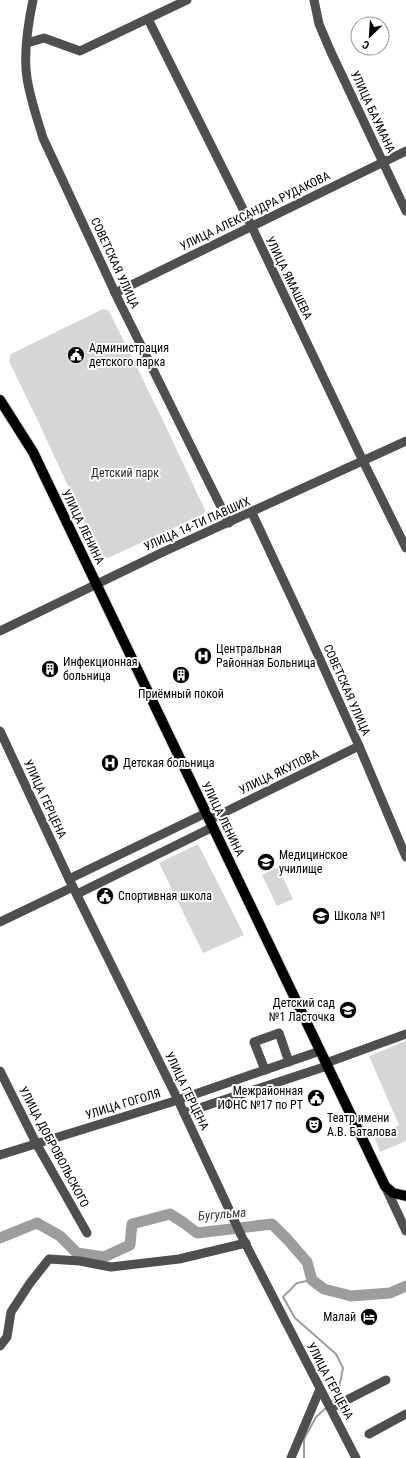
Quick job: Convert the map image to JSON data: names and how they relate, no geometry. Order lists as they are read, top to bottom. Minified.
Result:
{"streets":{"main road":["УЛИЦА ЛЕНИНА"],"street":["УЛИЦА БАУМАНА","УЛИЦА АЛЕКСАНДРА РУДАКОВА","СОВЕТСКАЯ УЛИЦА","УЛИЦА ЯМАШЕВА","УЛИЦА 14-ТИ ПАВШИХ","УЛИЦА ЯКУПОВА","УЛИЦА ГЕРЦЕНА","УЛИЦА ГОГОЛЯ","УЛИЦА ДОБРОВОЛЬСКОГО"]},"crossings":[["УЛИЦА БАУМАНА","УЛИЦА АЛЕКСАНДРА РУДАКОВА"],["УЛИЦА АЛЕКСАНДРА РУДАКОВА","СОВЕТСКАЯ УЛИЦА"],["УЛИЦА АЛЕКСАНДРА РУДАКОВА","УЛИЦА ЯМАШЕВА"],["СОВЕТСКАЯ УЛИЦА","УЛИЦА 14-ТИ ПАВШИХ"],["СОВЕТСКАЯ УЛИЦА","УЛИЦА ЯКУПОВА"],["УЛИЦА ЯМАШЕВА","УЛИЦА 14-ТИ ПАВШИХ"],["УЛИЦА 14-ТИ ПАВШИХ","УЛИЦА ЛЕНИНА"],["УЛИЦА ЛЕНИНА","УЛИЦА ЯКУПОВА"],["УЛИЦА ЛЕНИНА","УЛИЦА ГОГОЛЯ"],["УЛИЦА ГЕРЦЕНА","УЛИЦА ГОГОЛЯ"],["УЛИЦА ГОГОЛЯ","УЛИЦА ДОБРОВОЛЬСКОГО"]],"water":["Бугульма"],"parks":["Детский парк"],"places":{"public building":["Администрация детского парка","Спортивная школа","Межрайонная ИФНС №17 по РТ"],"hospital":["Центральная Районная Больница","Детская больница"],"building":["Инфекционная больница","Приёмный покой"],"school or university":["Медицинское училище","Школа №1","Детский сад №1 Ласточка"],"theatre":["Театр имени А.В. Баталова"],"hotel":["Малай"]},"north":"bottom left"}
